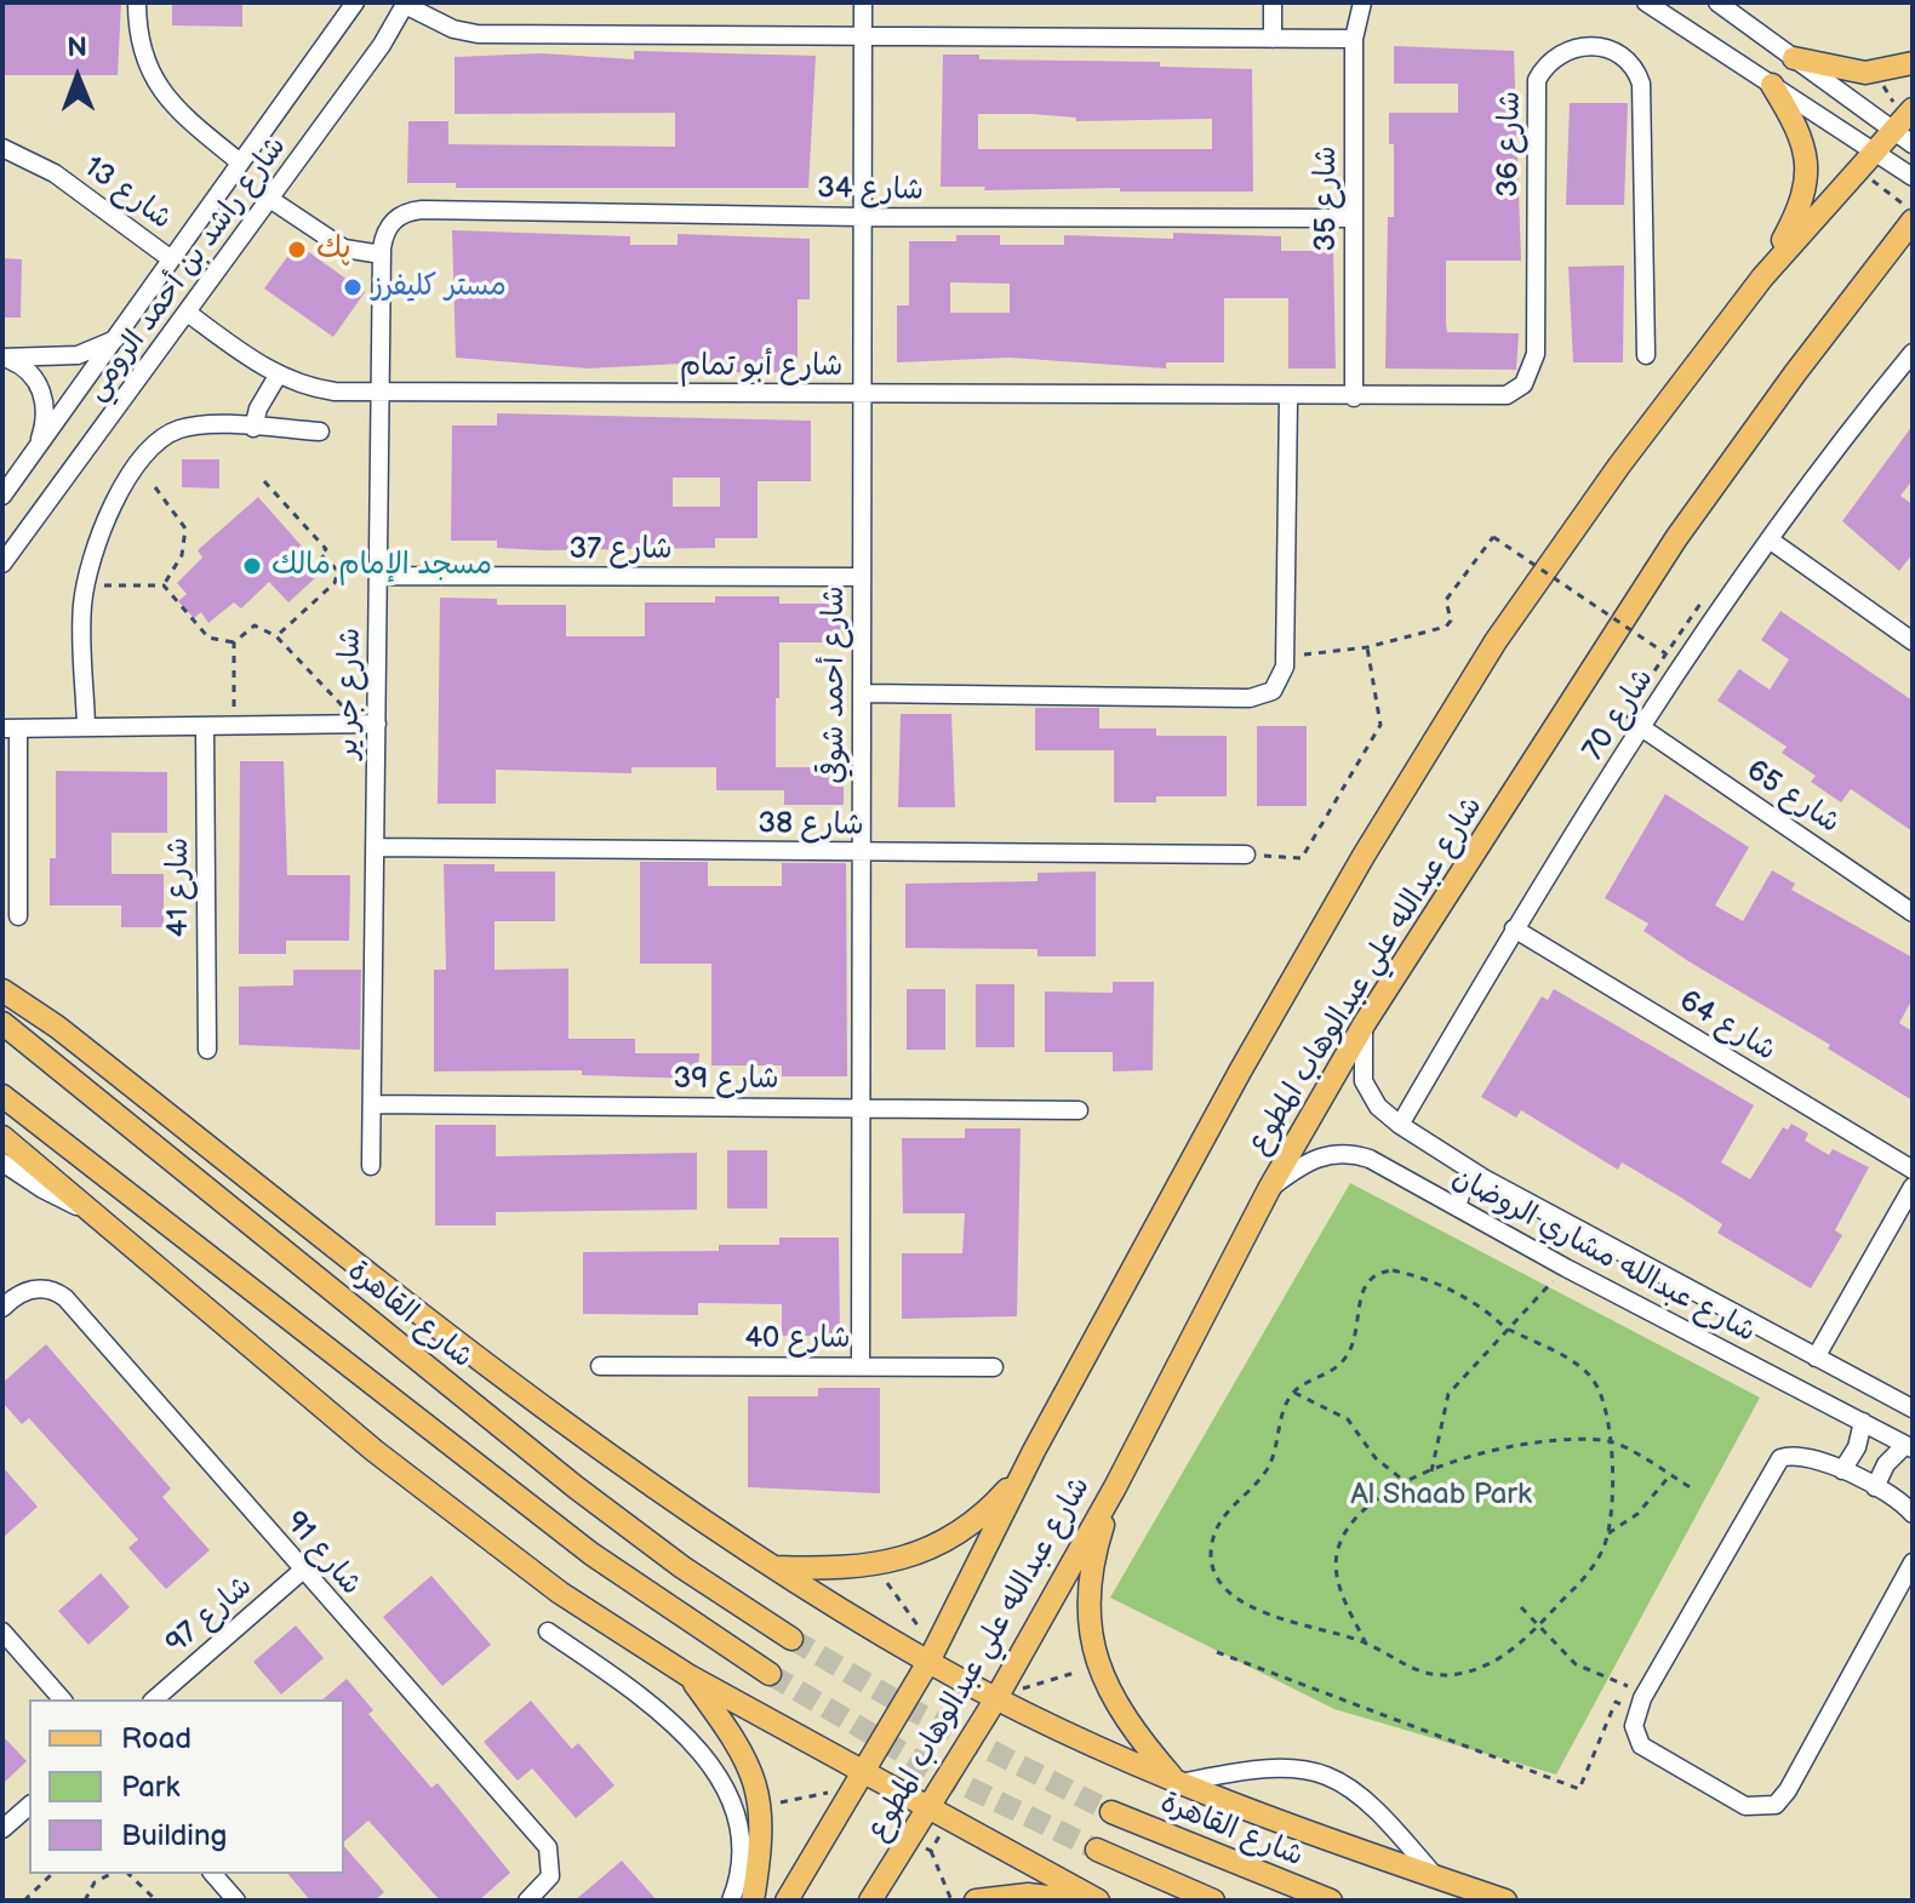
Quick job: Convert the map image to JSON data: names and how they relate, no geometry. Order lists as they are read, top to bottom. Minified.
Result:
{"streets":{"main road":["شارع عبدالله علي عبدالوهاب المطوع","شارع القاهرة"],"street":["شارع 36","شارع 34","شارع 13","شارع 35","شارع راشد بن أحمد الرومي","شارع أبو تمام","شارع 37","شارع أحمد شوقي","شارع جر ير","شارع 70","شارع 65","شارع 38","شارع 41","شارع 64","شارع 39","شارع عبدالله مشاري الروضان","شارع 40","شارع 91","شارع 97"]},"crossings":[["شارع 36","شارع 35"],["شارع 36","شارع أبو تمام"],["شارع 34","شارع 35"],["شارع 34","شارع أحمد شوقي"],["شارع 34","شارع جر ير"],["شارع 13","شارع راشد بن أحمد الرومي"],["شارع 35","شارع أبو تمام"],["شارع راشد بن أحمد الرومي","شارع أبو تمام"],["شارع أبو تمام","شارع أحمد شوقي"],["شارع أبو تمام","شارع جر ير"],["شارع 37","شارع أحمد شوقي"],["شارع 37","شارع جر ير"],["شارع أحمد شوقي","شارع 38"],["شارع أحمد شوقي","شارع 39"],["شارع أحمد شوقي","شارع 40"],["شارع جر ير","شارع 38"],["شارع جر ير","شارع 39"],["شارع 70","شارع 65"],["شارع 70","شارع 64"],["شارع 70","شارع عبدالله مشاري الروضان"],["شارع عبدالله علي عبدالوهاب المطوع","شارع عبدالله مشاري الروضان"],["شارع 91","شارع 97"]],"parks":["Al Shaab Park"],"places":["پك","مستر كليفرز","مسجد الإمام مالك"],"legend":["Road","Park","Building"],"north":"top"}
